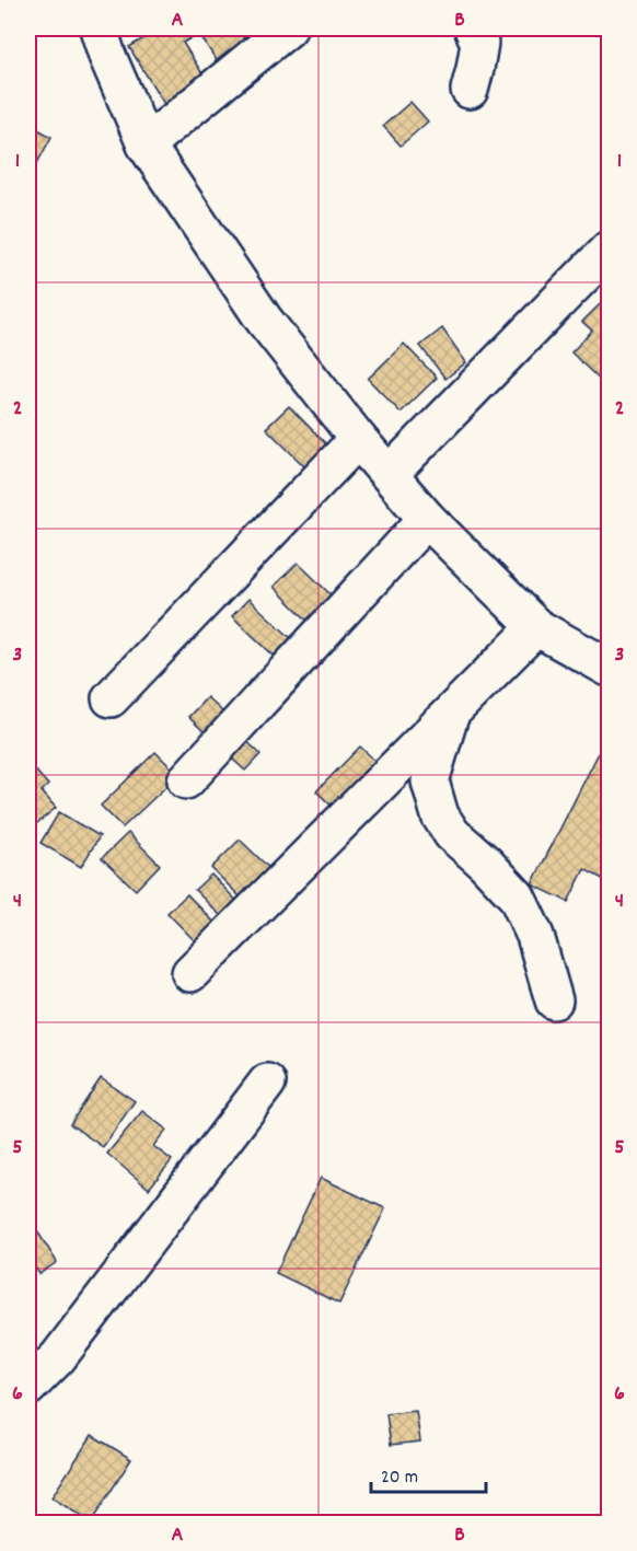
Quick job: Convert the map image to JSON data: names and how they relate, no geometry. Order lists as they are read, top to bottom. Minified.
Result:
{"scale_bar":"20 m","grid":{"columns":["A","B"],"rows":["1","2","3","4","5","6"]}}
